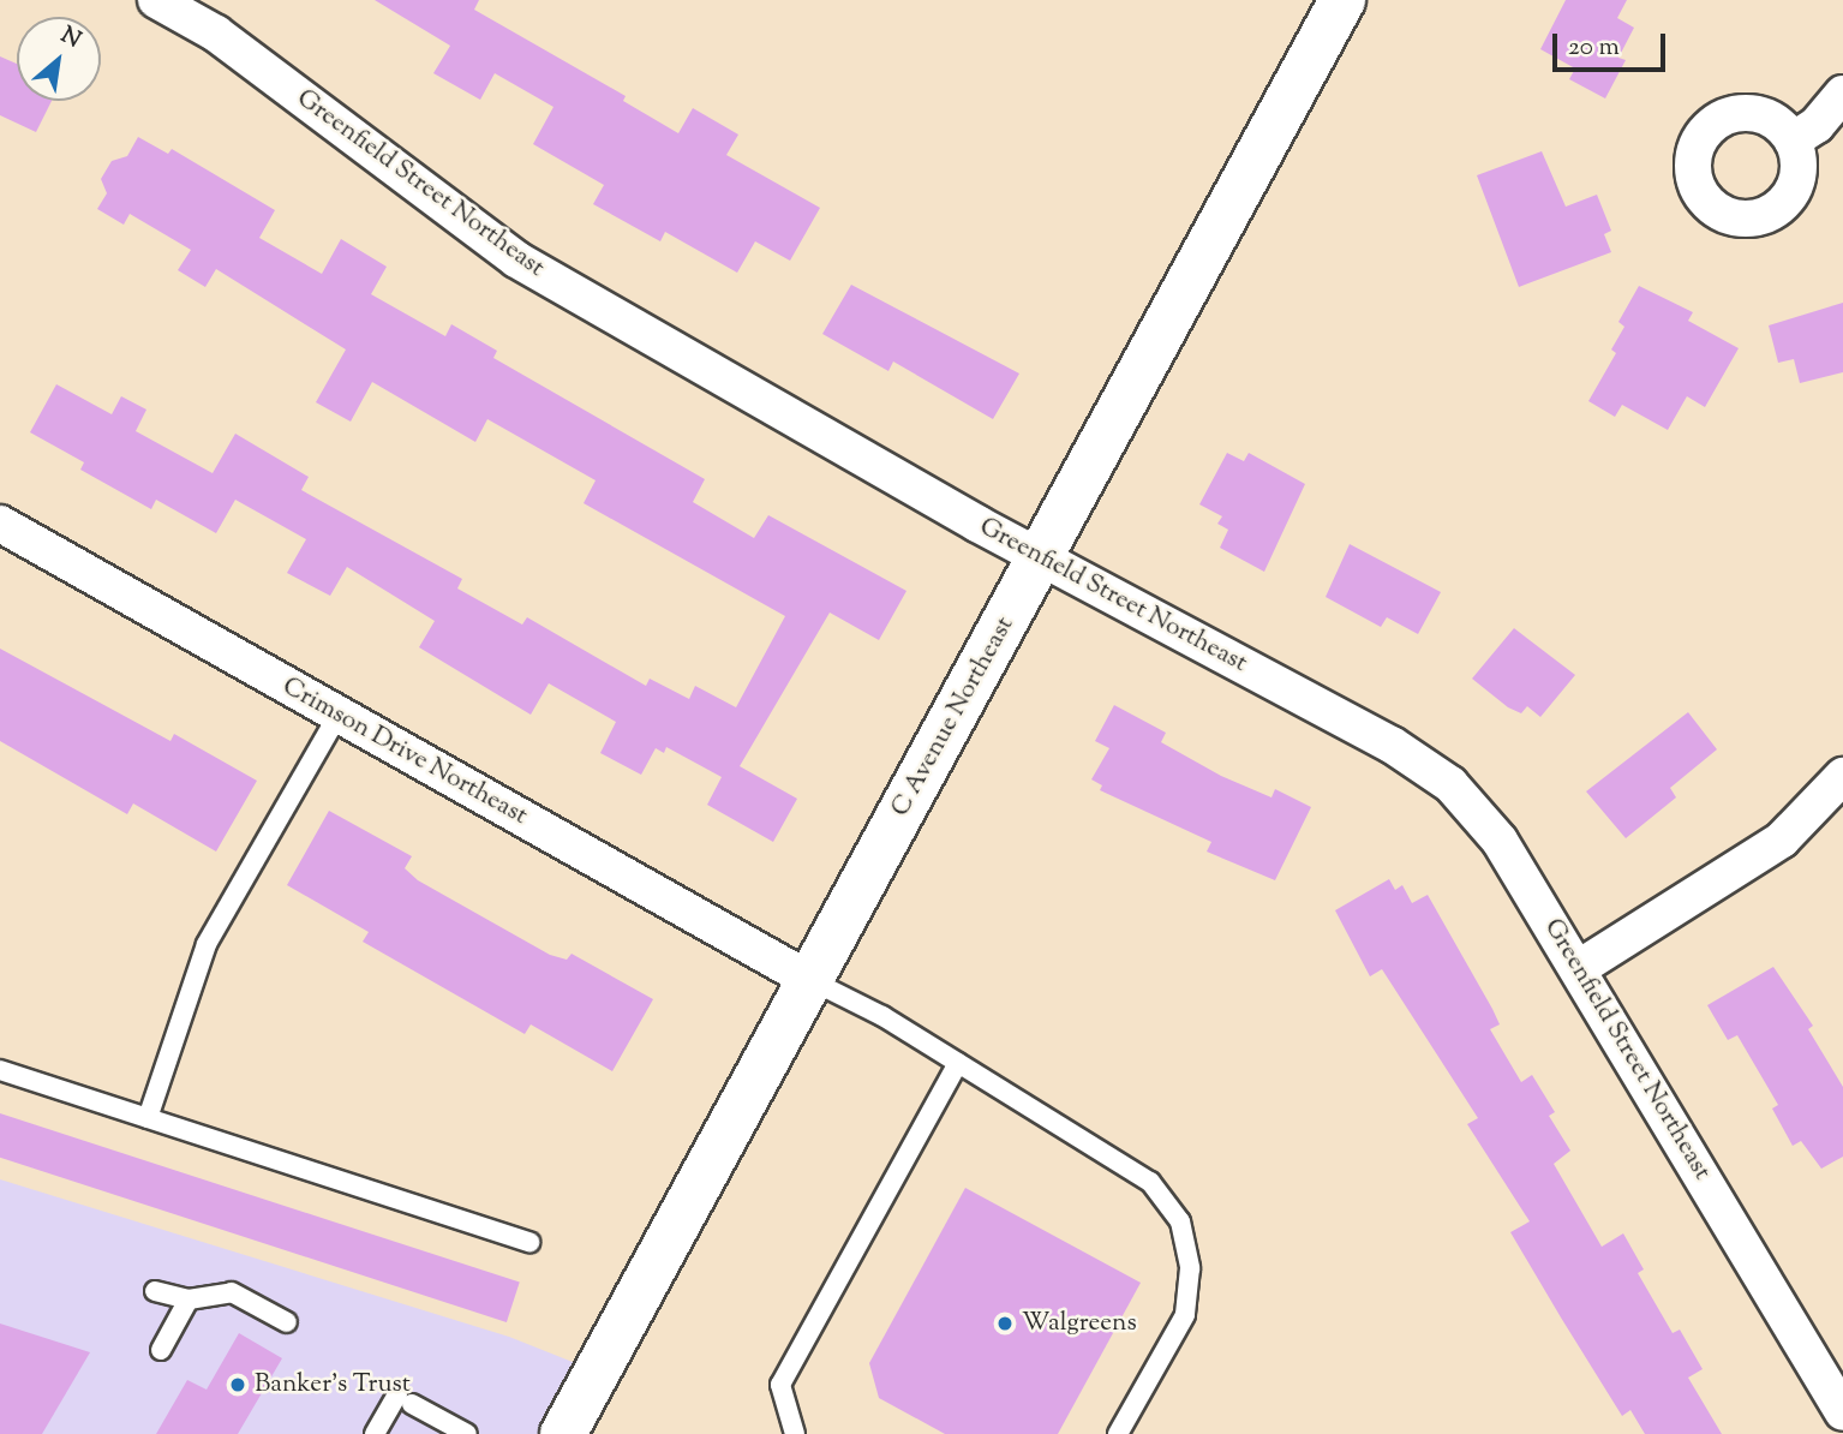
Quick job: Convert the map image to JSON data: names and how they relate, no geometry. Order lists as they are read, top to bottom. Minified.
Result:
{"streets":{"main road":["C Avenue Northeast"],"street":["Greenfield Street Northeast","Crimson Drive Northeast"]},"crossings":[["Greenfield Street Northeast","C Avenue Northeast"],["C Avenue Northeast","Crimson Drive Northeast"]],"places":["Walgreens","Banker's Trust"],"scale_bar":"20 m","north":"top right"}
